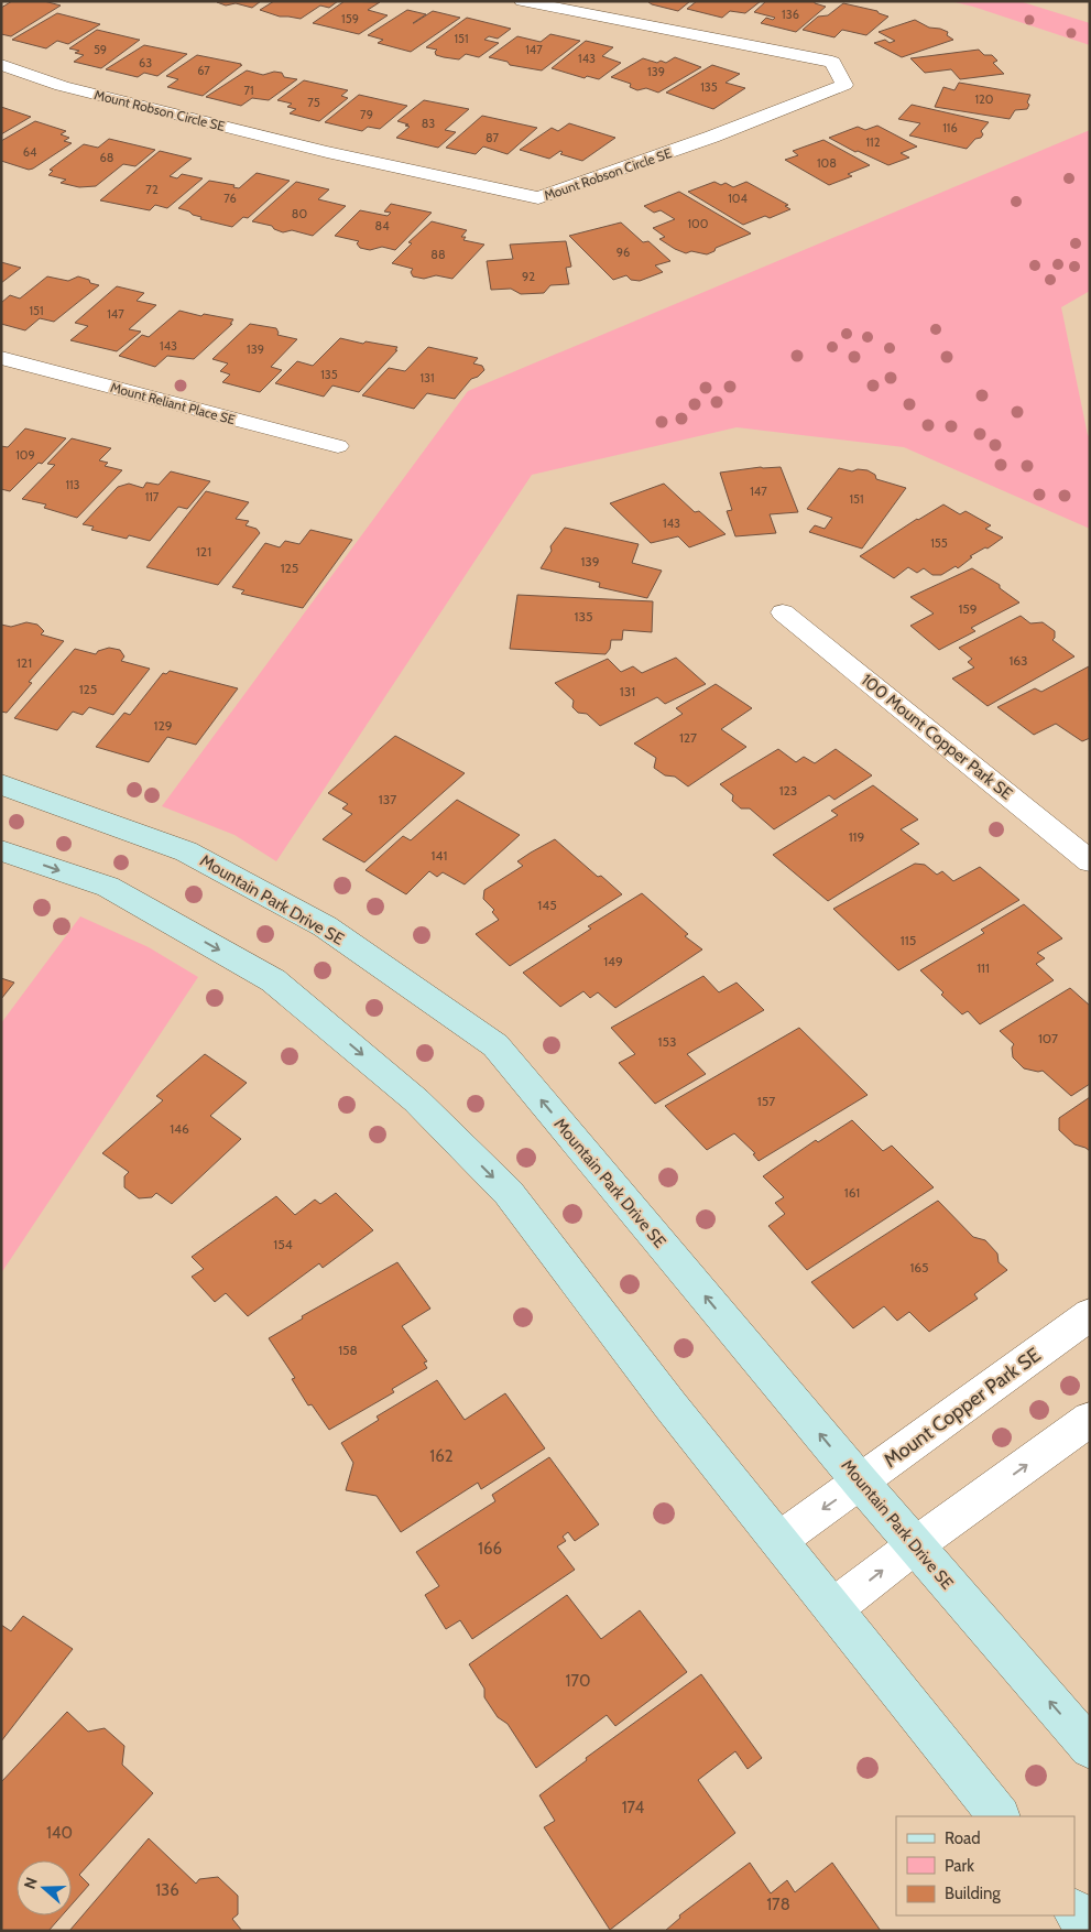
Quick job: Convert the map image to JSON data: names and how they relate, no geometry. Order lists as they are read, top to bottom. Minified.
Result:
{"streets":{"street":["Mount Robson Circle SE","Mount Reliant Place SE","100 Mount Copper Park SE","Mountain Park Drive SE","Mount Copper Park SE"]},"crossings":[["Mountain Park Drive SE","Mount Copper Park SE"]],"house_numbers":["136","159","151","59","147","143","63","67","139","135","71","120","75","79","83","116","87","112","64","68","108","72","76","104","80","100","84","96","88","92","151","147","143","139","135","131","109","113","147","117","151","143","155","121","139","125","159","135","163","121","125","131","129","127","123","137","119","141","145","115","149","111","107","153","157","146","161","154","165","158","162","166","170","174","140","136","178"],"legend":["Road","Park","Building"],"north":"left"}
